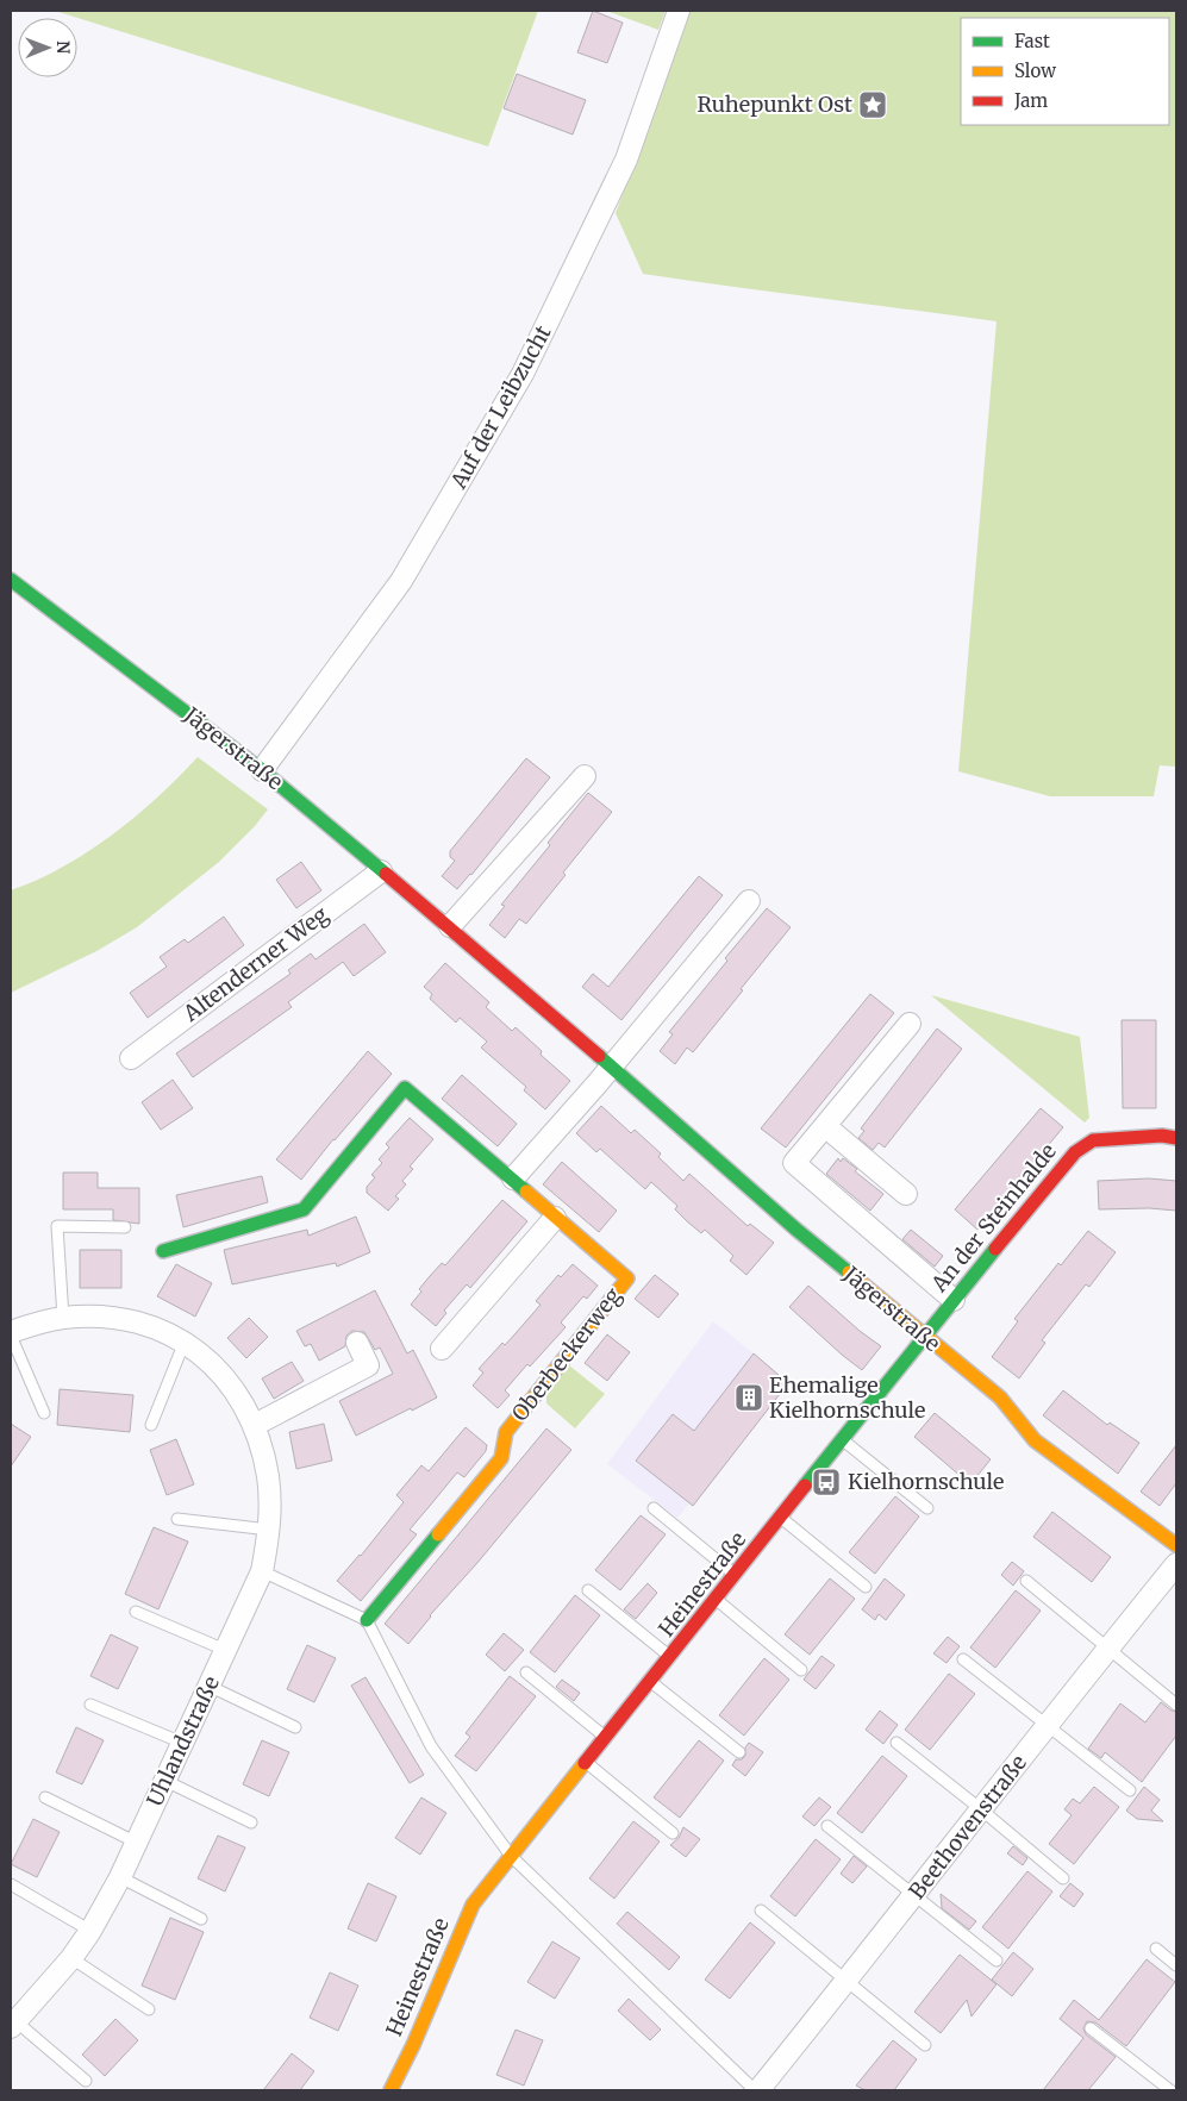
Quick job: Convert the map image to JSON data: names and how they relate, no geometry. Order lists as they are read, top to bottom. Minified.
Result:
{"streets":{"street":["Auf der Leibzucht","Jägerstraße","Altenderner Weg","An der Steinhalde","Oberbeckerweg","Heinestraße","Uhlandstraße","Beethovenstraße"]},"crossings":[["Auf der Leibzucht","Jägerstraße"],["Jägerstraße","Altenderner Weg"],["Jägerstraße","An der Steinhalde"],["Jägerstraße","Heinestraße"],["An der Steinhalde","Heinestraße"]],"places":{"place":["Ruhepunkt Ost"],"building":["Ehemalige Kielhornschule"],"bus stop":["Kielhornschule"]},"legend":["Fast","Slow","Jam"],"north":"right"}
